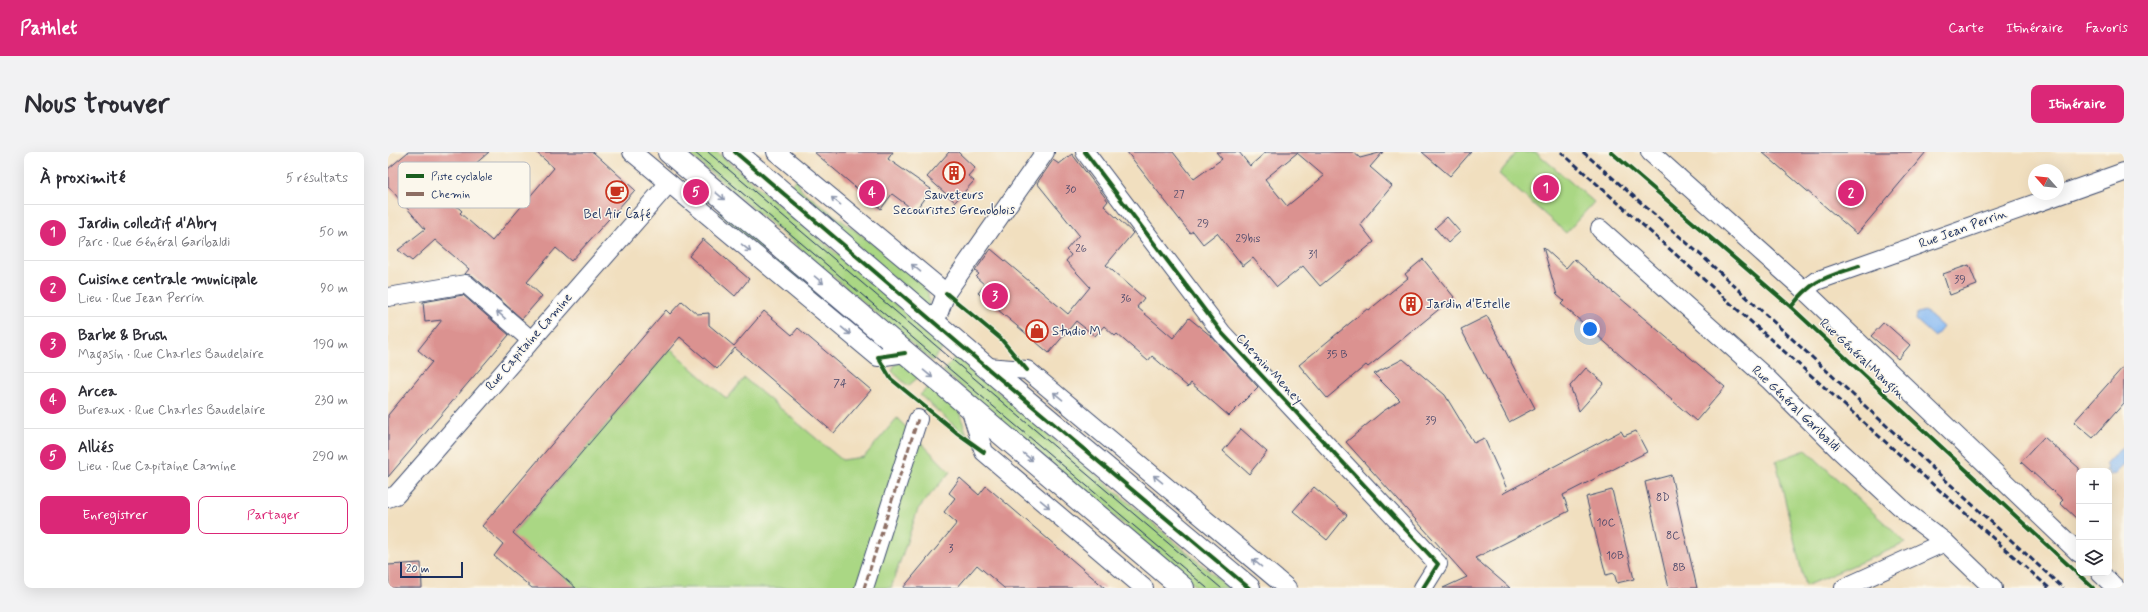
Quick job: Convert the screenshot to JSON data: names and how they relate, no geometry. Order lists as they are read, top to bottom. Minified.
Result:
{"streets":{"street":["Rue Jean Perrin","Rue Capitaine Camine","Rue Général Mangin","Chemin Meney","Rue Général Garibaldi"]},"crossings":[["Rue Jean Perrin","Rue Général Mangin"]],"places":{"building":["Sauveteurs Secouristes Grenoblois","Jardin d'Estelle"],"cafe":["Bel Air Café"],"shop":["Studio M"]},"house_numbers":["30","27","29","29bis","26","31","39","36","35 B","74","39","8D","10C","8C","3","10B","8B"],"legend":["Piste cyclable","Chemin"],"scale_bar":"20 m","north":"top left","page":{"header":"Pathlet","nav":["Carte","Itinéraire","Favoris"],"buttons":["Itinéraire",["Enregistrer","Partager"]],"title":"Nous trouver","heading":["À proximité","5 résultats"],"pins":["1","5","2","4","3"],"list":[{"mark":"1","name":"Jardin collectif d'Abry","note":"Parc · Rue Général Garibaldi","value":"50 m"},{"mark":"2","name":"Cuisine centrale municipale","note":"Lieu · Rue Jean Perrin","value":"90 m"},{"mark":"3","name":"Barbe & Brush","note":"Magasin · Rue Charles Baudelaire","value":"190 m"},{"mark":"4","name":"Arcea","note":"Bureaux · Rue Charles Baudelaire","value":"230 m"},{"mark":"5","name":"Alliés","note":"Lieu · Rue Capitaine Camine","value":"290 m"}],"map_buttons":["+","−"],"scale":"20 m"}}
